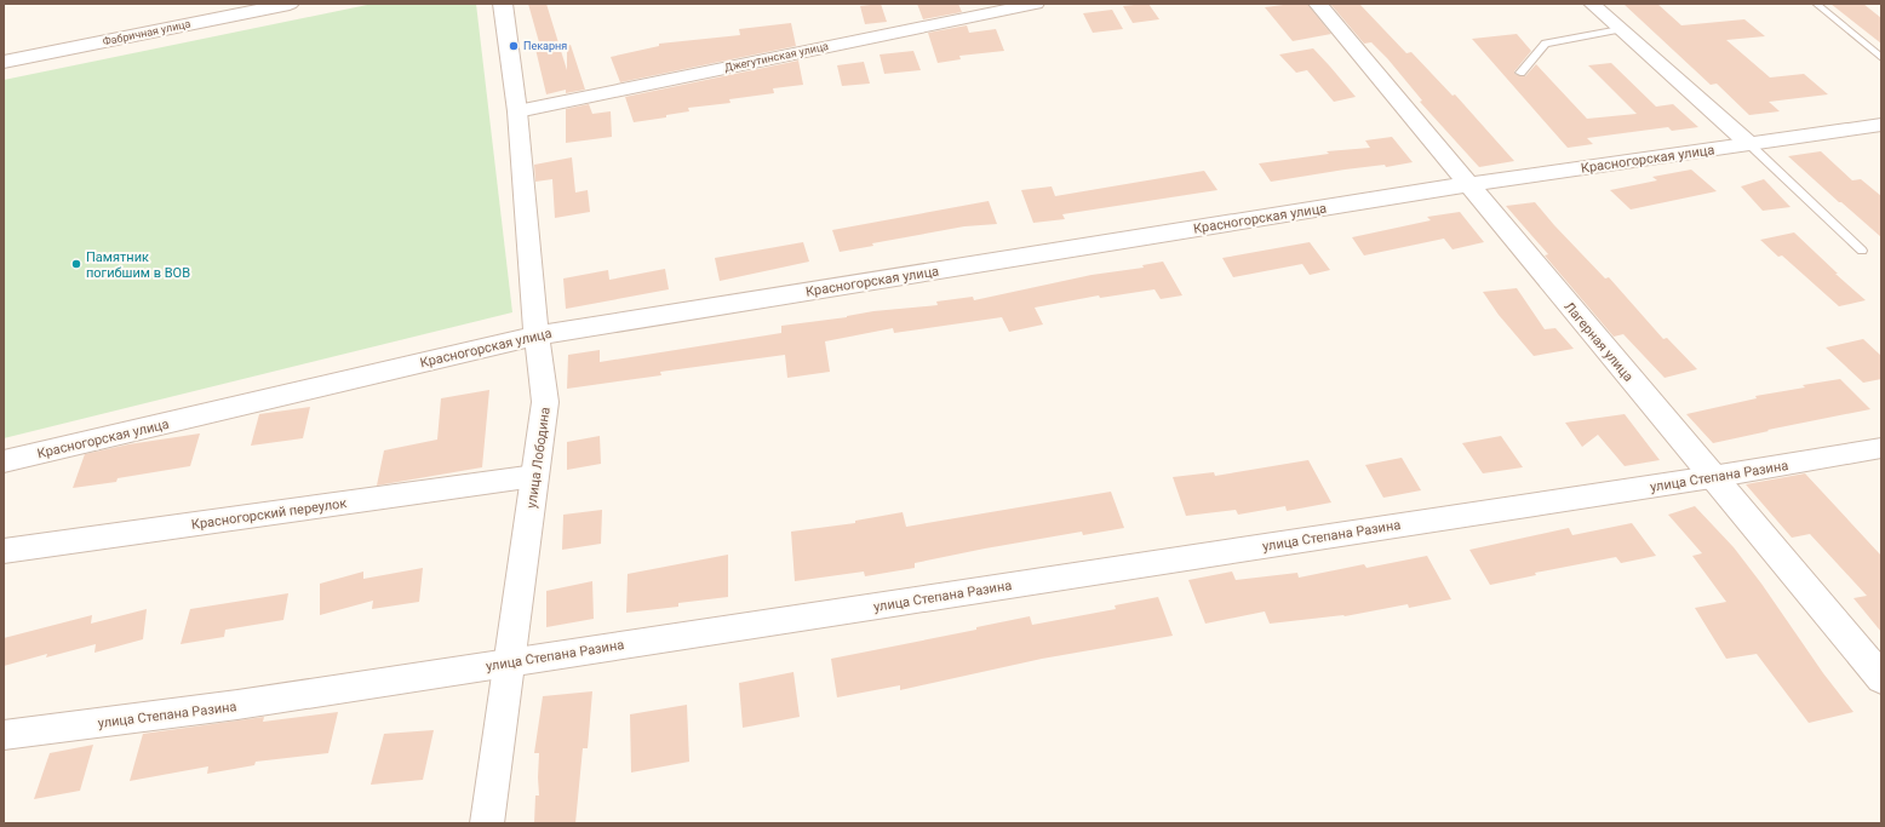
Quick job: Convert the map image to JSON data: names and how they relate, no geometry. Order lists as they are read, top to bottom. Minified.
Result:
{"streets":{"street":["Фабричная улица","Джегутинская улица","Красногорская улица","Лагерная улица","улица Лободина","улица Степана Разина","Красногорский переулок"]},"crossings":[["Джегутинская улица","улица Лободина"],["Красногорская улица","Лагерная улица"],["Красногорская улица","улица Лободина"],["Лагерная улица","улица Степана Разина"],["улица Лободина","улица Степана Разина"],["улица Лободина","Красногорский переулок"]],"places":["Пекарня","Памятник погибшим в ВОВ"]}
